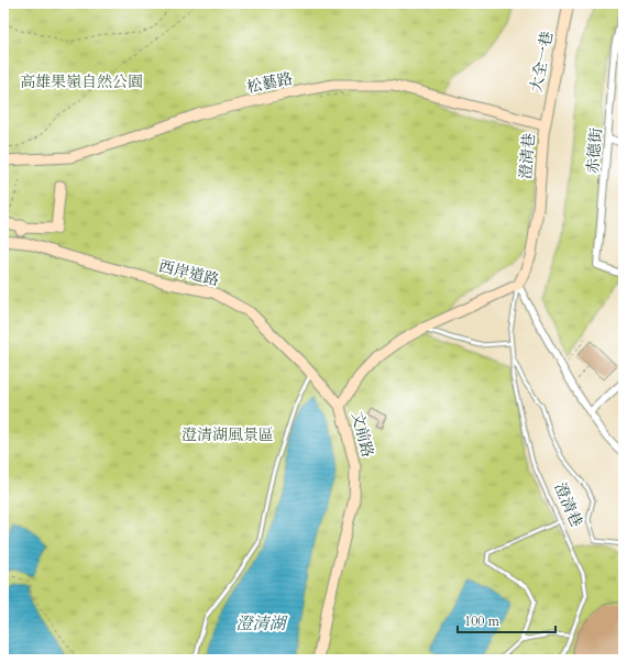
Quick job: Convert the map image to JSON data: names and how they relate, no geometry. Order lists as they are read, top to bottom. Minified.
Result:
{"streets":{"street":["大全一巷","松藝路","赤德街","澄清巷","西岸道路","文前路"]},"crossings":[["大全一巷","松藝路"],["大全一巷","澄清巷"],["松藝路","澄清巷"],["澄清巷","文前路"],["西岸道路","文前路"]],"water":["澄清湖"],"parks":["高雄果嶺自然公園","澄清湖風景區"],"scale_bar":"100 m"}
